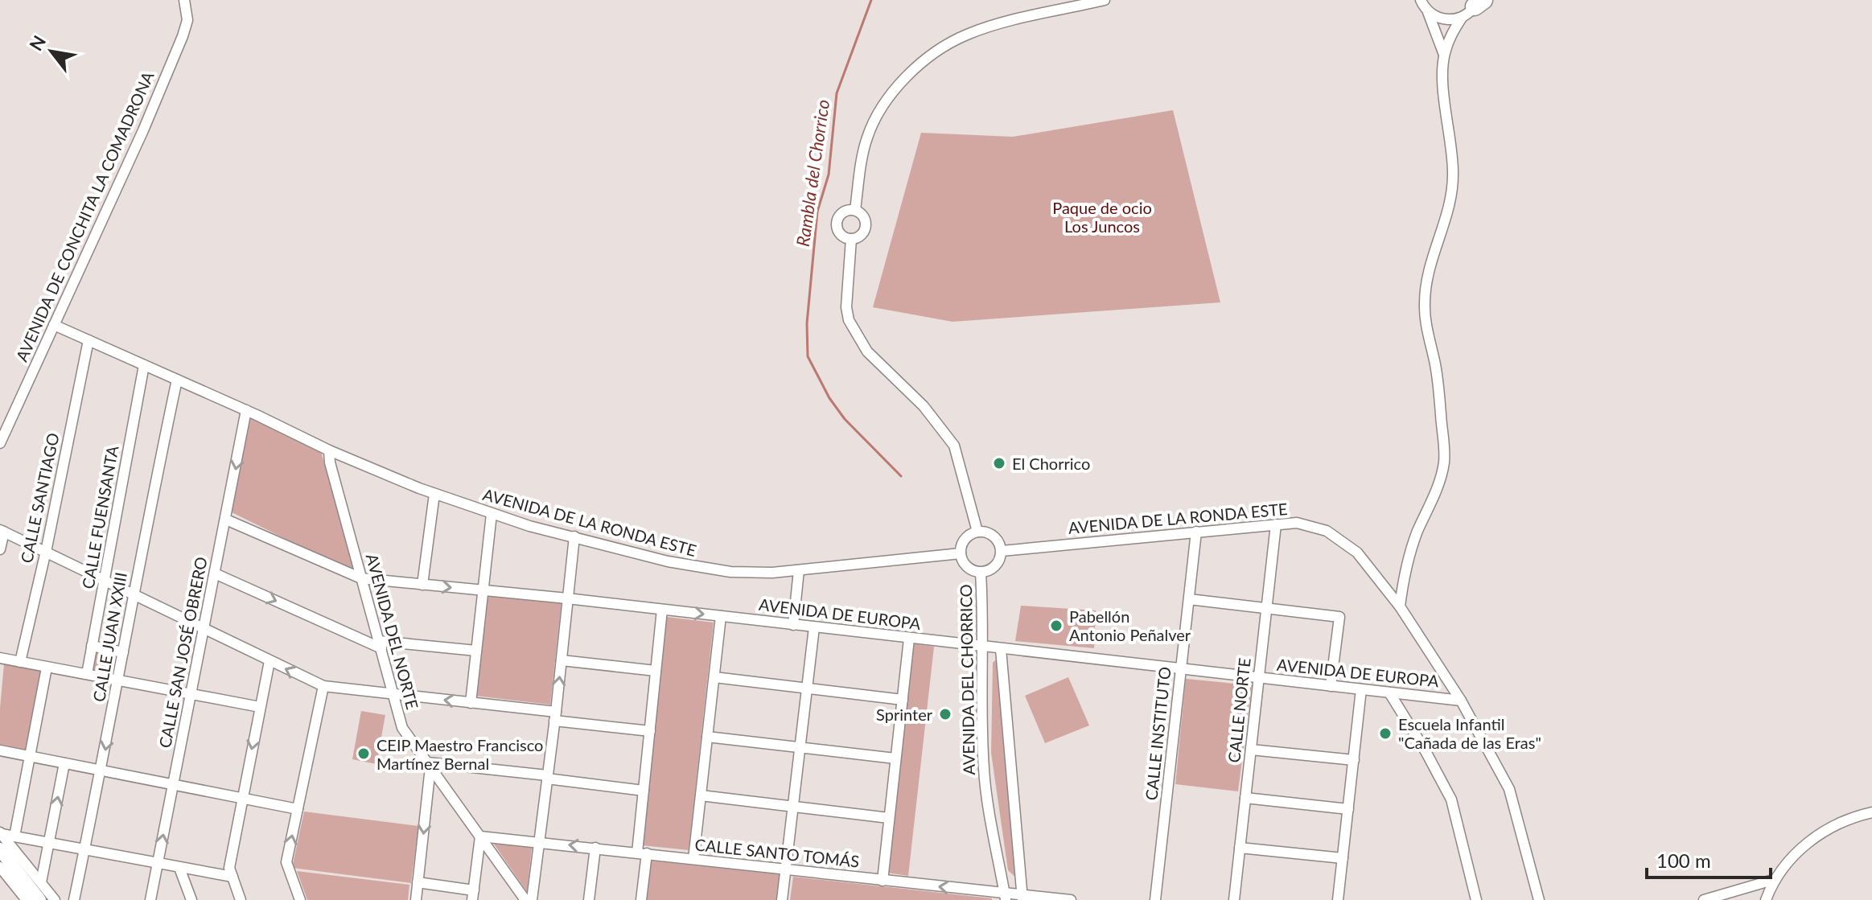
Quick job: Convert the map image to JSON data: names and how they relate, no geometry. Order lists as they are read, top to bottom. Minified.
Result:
{"streets":{"street":["AVENIDA DE CONCHITA LA COMADRONA","CALLE SANTIAGO","CALLE FUENSANTA","AVENIDA DE LA RONDA ESTE","AVENIDA DE EUROPA","AVENIDA DEL NORTE","CALLE JUAN XXIII","CALLE SAN JOSÉ OBRERO","AVENIDA DEL CHORRICO","CALLE NORTE","CALLE INSTITUTO","CALLE SANTO TOMÁS"]},"crossings":[["AVENIDA DE CONCHITA LA COMADRONA","AVENIDA DE LA RONDA ESTE"],["CALLE SANTIAGO","AVENIDA DE LA RONDA ESTE"],["CALLE FUENSANTA","AVENIDA DE LA RONDA ESTE"],["AVENIDA DE LA RONDA ESTE","AVENIDA DE EUROPA"],["AVENIDA DE LA RONDA ESTE","AVENIDA DEL NORTE"],["AVENIDA DE LA RONDA ESTE","CALLE JUAN XXIII"],["AVENIDA DE LA RONDA ESTE","CALLE SAN JOSÉ OBRERO"],["AVENIDA DE LA RONDA ESTE","AVENIDA DEL CHORRICO"],["AVENIDA DE LA RONDA ESTE","CALLE NORTE"],["AVENIDA DE LA RONDA ESTE","CALLE INSTITUTO"],["AVENIDA DE EUROPA","AVENIDA DEL NORTE"],["AVENIDA DE EUROPA","CALLE SAN JOSÉ OBRERO"],["AVENIDA DE EUROPA","AVENIDA DEL CHORRICO"],["AVENIDA DE EUROPA","CALLE NORTE"],["AVENIDA DE EUROPA","CALLE INSTITUTO"],["AVENIDA DEL NORTE","CALLE SANTO TOMÁS"],["AVENIDA DEL CHORRICO","CALLE SANTO TOMÁS"]],"water":["Rambla del Chorrico"],"parks":["Paque de ocio Los Juncos"],"places":["El Chorrico","Pabellón Antonio Peñalver","Sprinter","Escuela Infantil \"Cañada de las Eras\"","CEIP Maestro Francisco Martínez Bernal"],"scale_bar":"100 m","north":"top left"}
